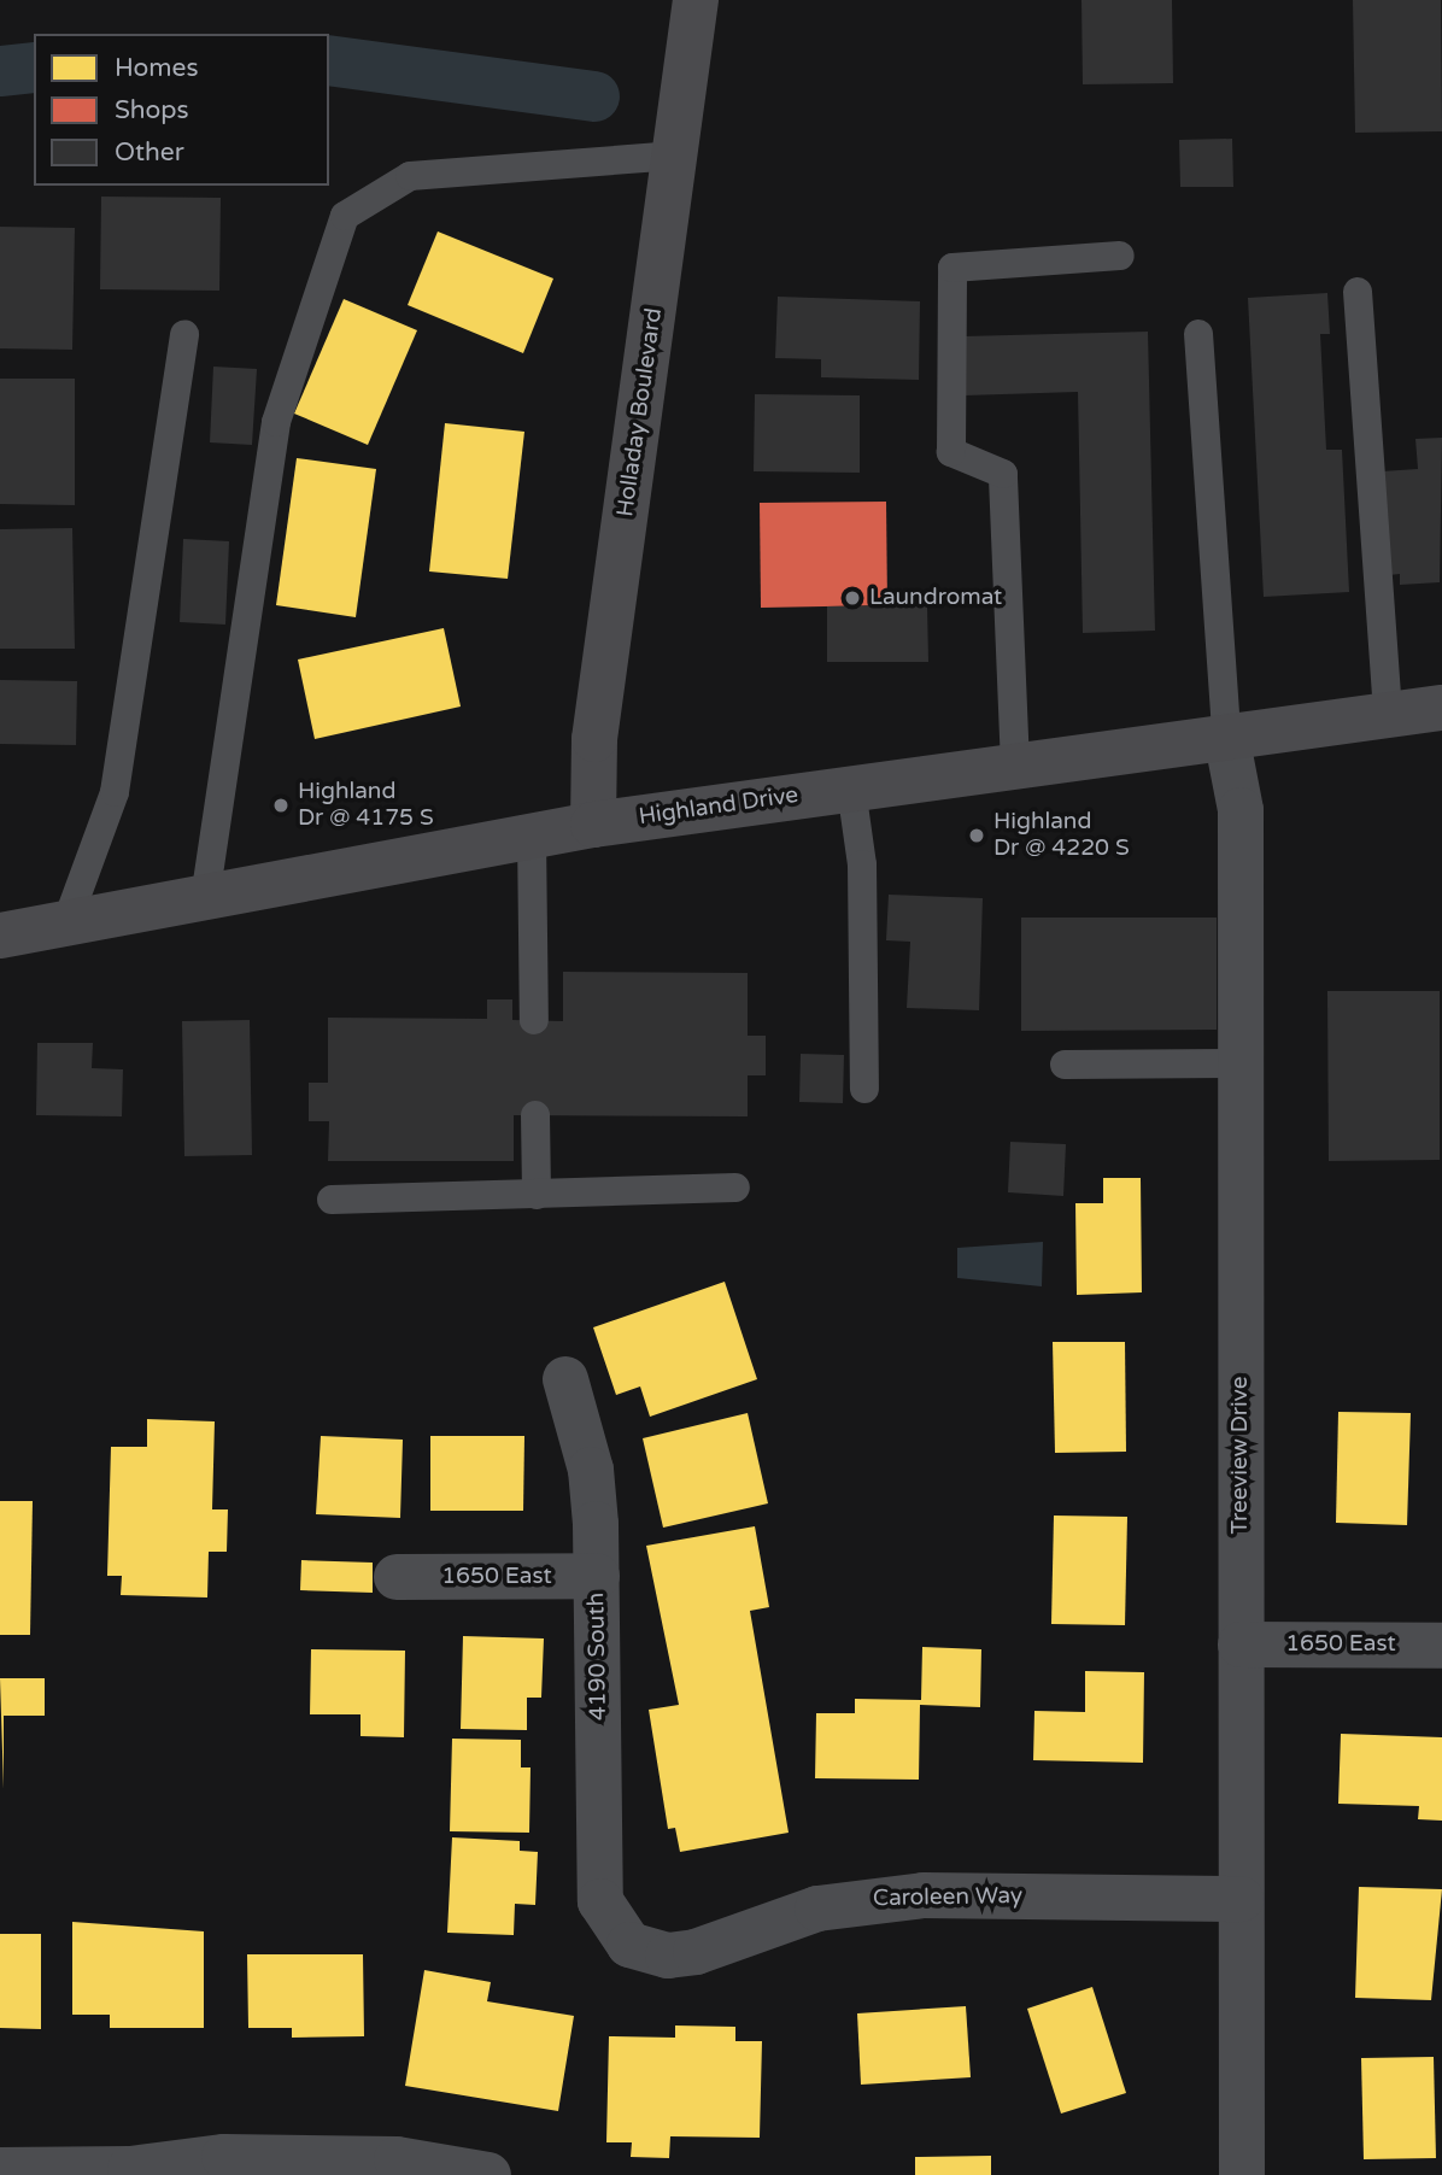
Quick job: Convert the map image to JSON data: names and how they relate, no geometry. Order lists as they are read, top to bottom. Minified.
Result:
{"streets":{"main road":["Holladay Boulevard","Highland Drive"],"street":["Treeview Drive","1650 East","4190 South","Caroleen Way"]},"crossings":[["Holladay Boulevard","Highland Drive"],["Highland Drive","Treeview Drive"],["Treeview Drive","1650 East"],["Treeview Drive","Caroleen Way"],["1650 East","4190 South"],["4190 South","Caroleen Way"]],"places":["Laundromat","Highland Dr @ 4175 S","Highland Dr @ 4220 S"],"legend":["Homes","Shops","Other"]}
